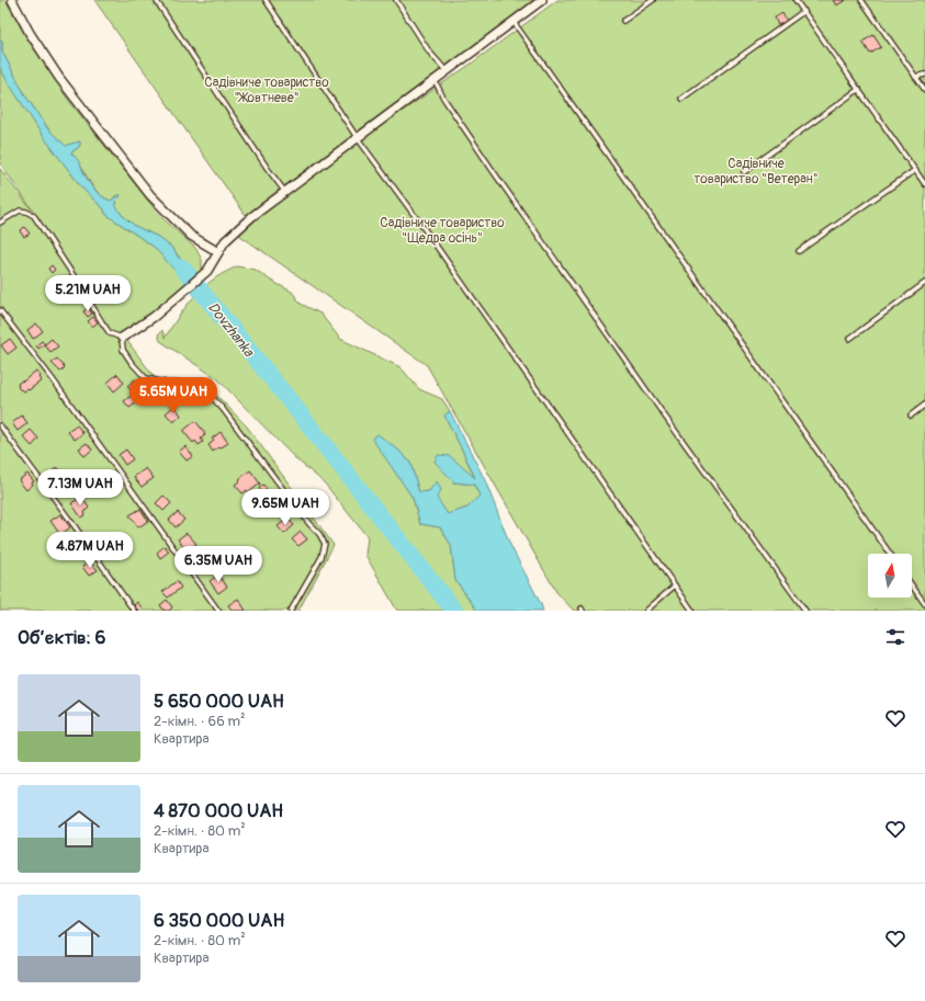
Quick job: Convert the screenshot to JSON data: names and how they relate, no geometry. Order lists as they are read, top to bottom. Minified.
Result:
{"water":["Dovzhanka"],"parks":["Садівниче товариство \"Жовтневе\"","Садівниче товариство \"Ветеран\"","Садівниче товариство \"Щедра осінь\""],"north":"top","page":{"price":["5.21M UAH","5.65M UAH","7.13M UAH","9.65M UAH","4.87M UAH","6.35M UAH"],"heading":"Об’єктів: 6","list":[{"name":"5 650 000 UAH","note":"2-кімн. · 66 m² · Квартира"},{"name":"4 870 000 UAH","note":"2-кімн. · 80 m² · Квартира"},{"name":"6 350 000 UAH","note":"2-кімн. · 80 m² · Квартира"}]}}
